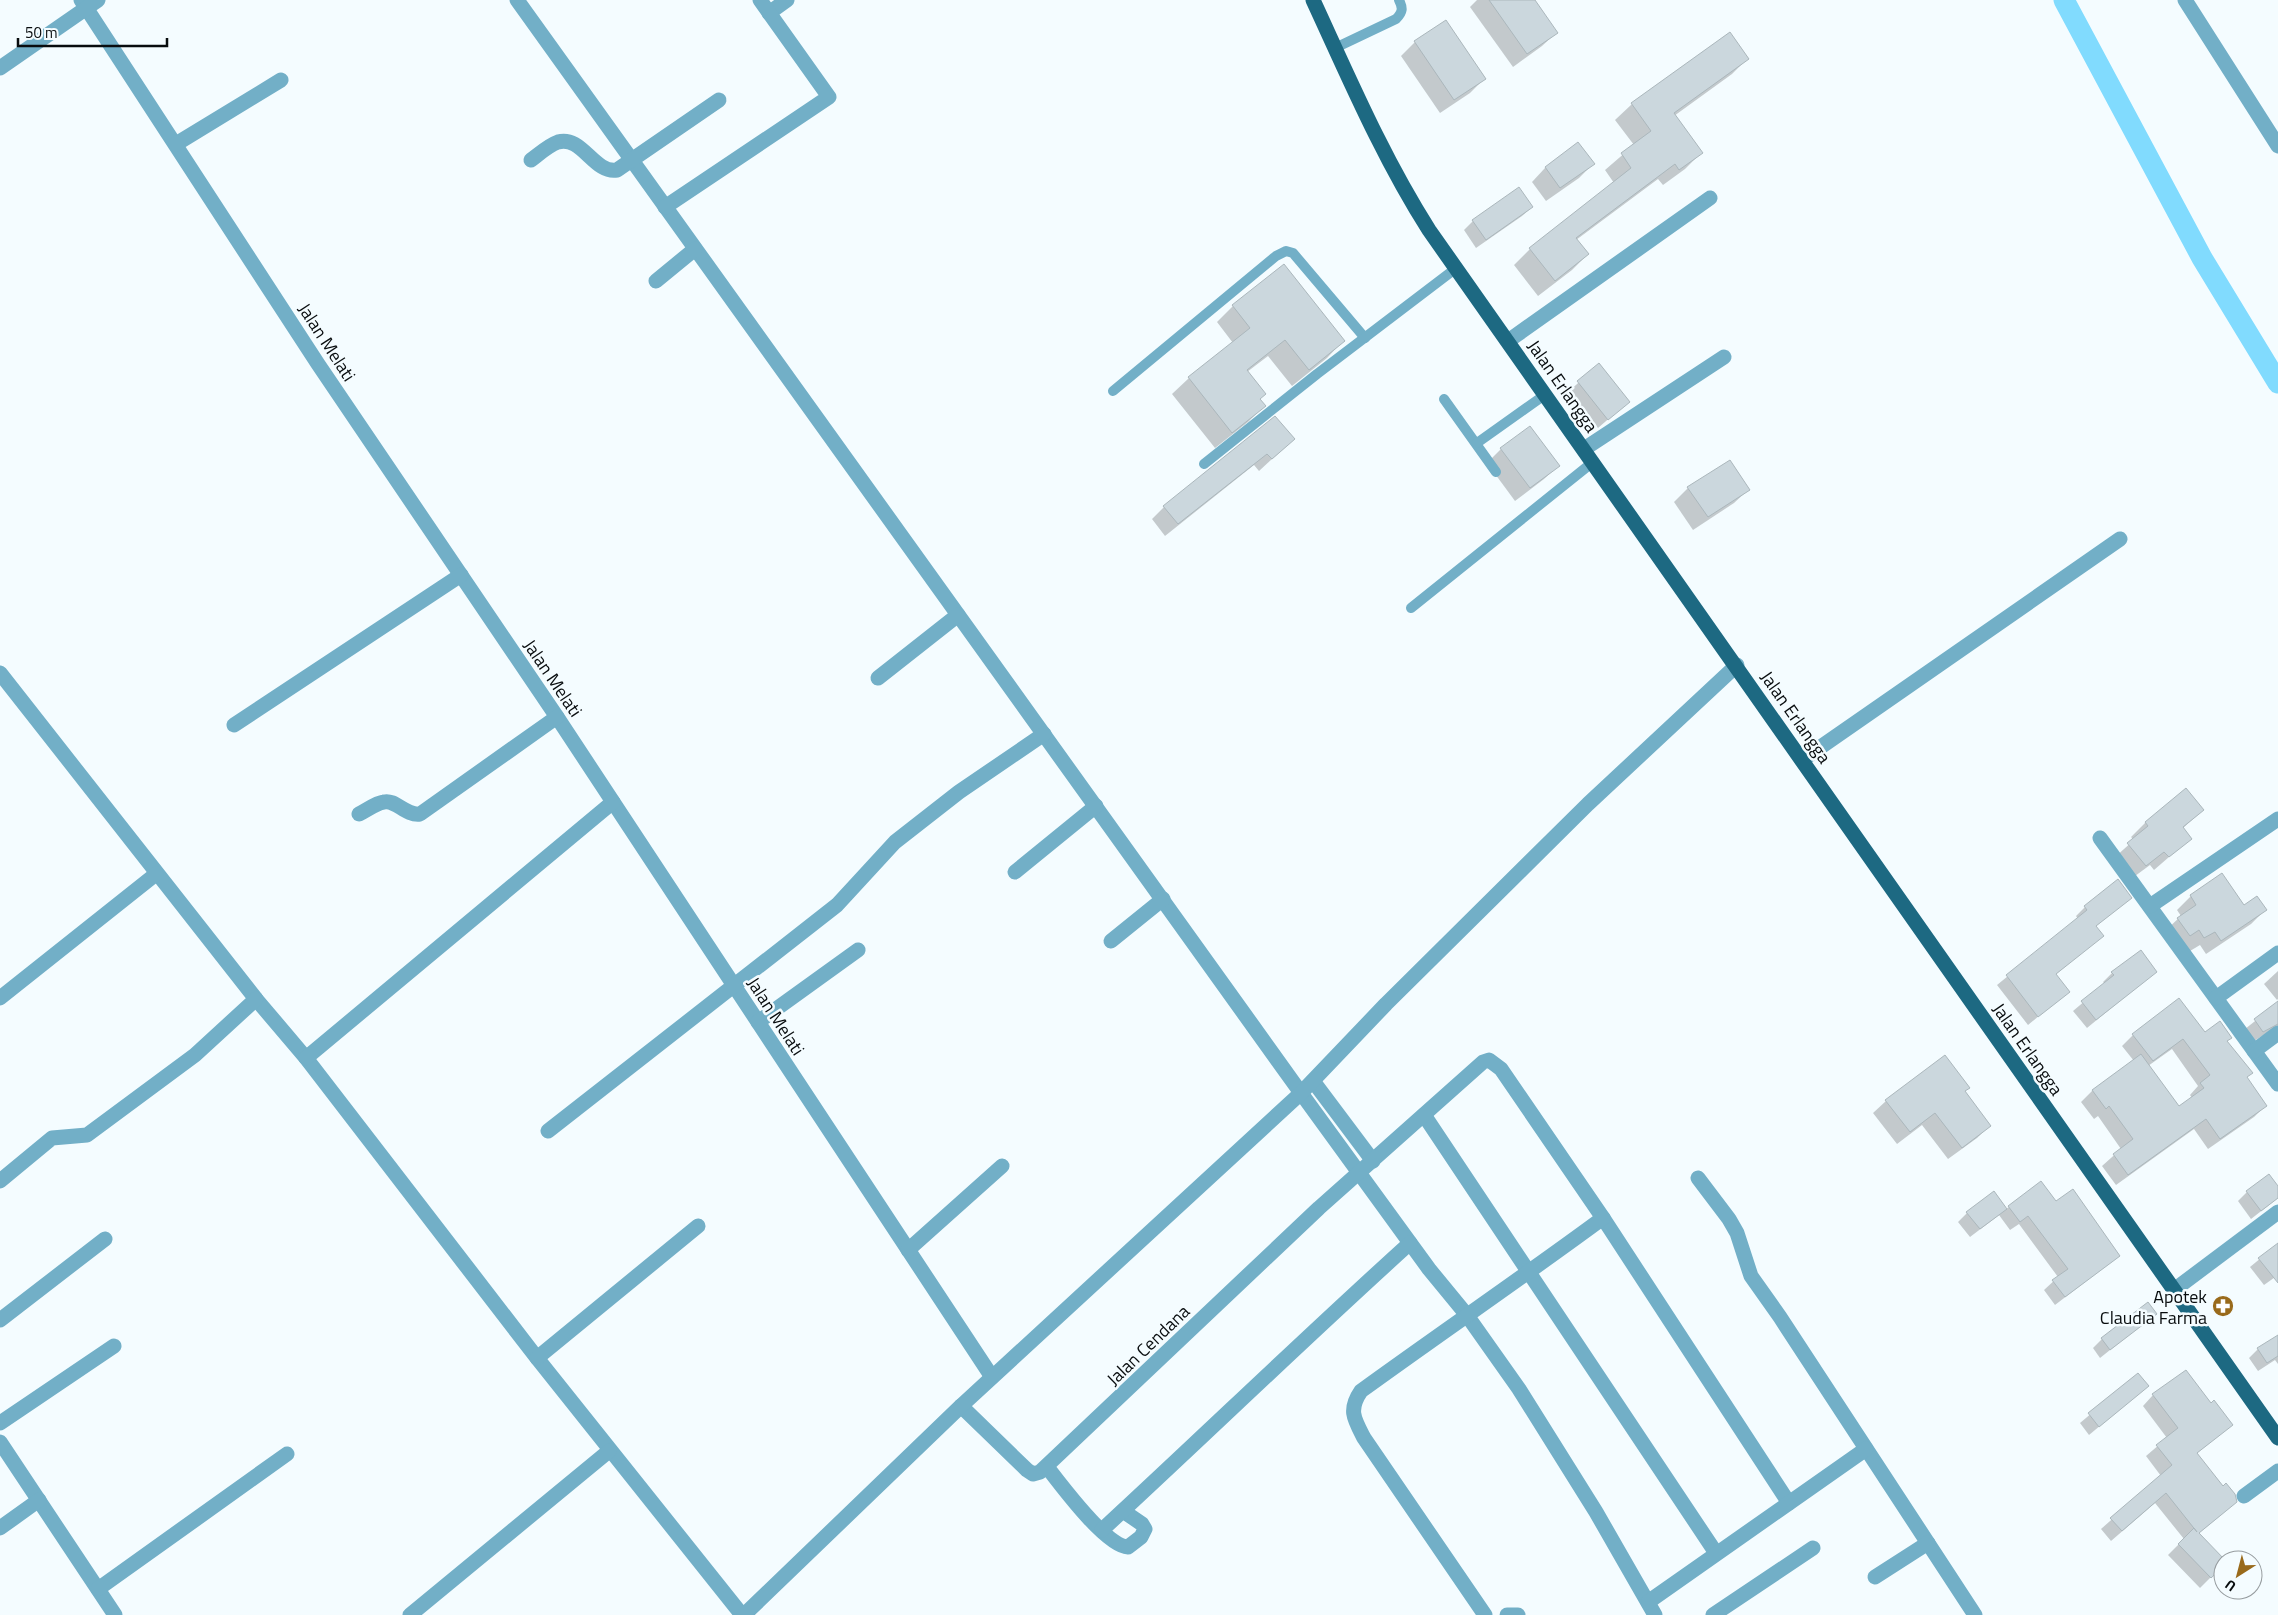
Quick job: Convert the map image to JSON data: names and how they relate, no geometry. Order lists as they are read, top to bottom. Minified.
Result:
{"streets":{"main road":["Jalan Erlangga"],"street":["Jalan Melati","Jalan Cendana"]},"places":{"pharmacy":["Apotek Claudia Farma"]},"scale_bar":"50 m","north":"bottom left"}
